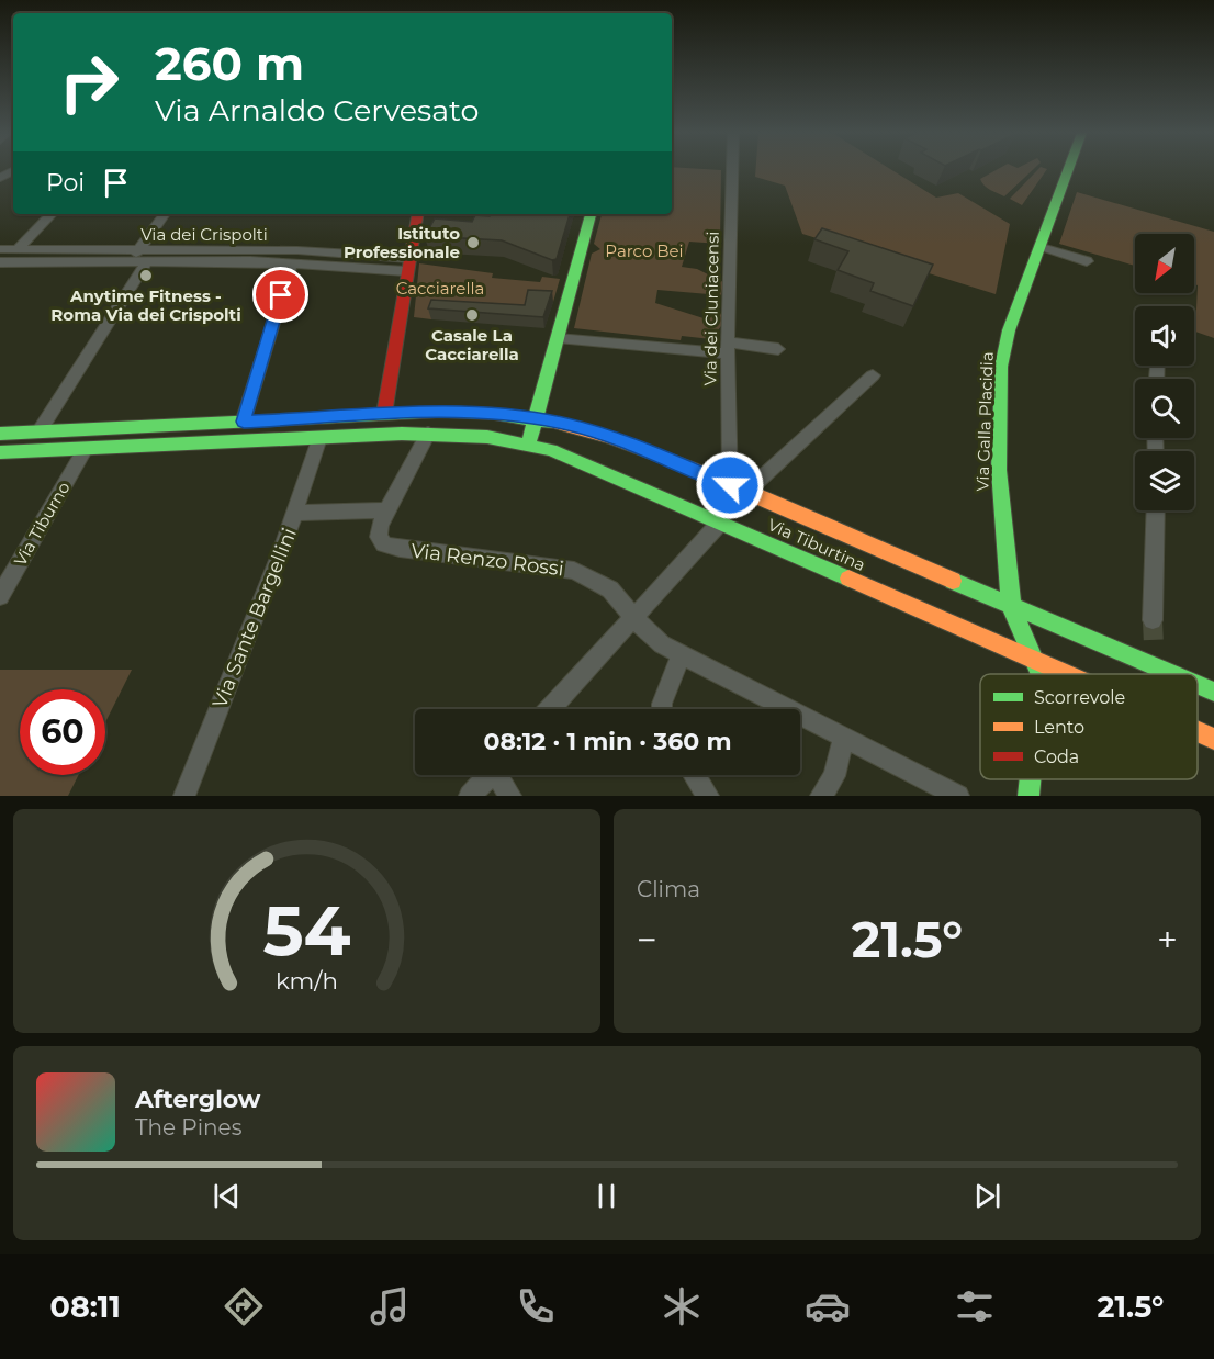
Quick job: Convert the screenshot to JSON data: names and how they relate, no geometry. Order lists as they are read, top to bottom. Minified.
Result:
{"streets":{"main road":["Via Galla Placidia","Via Tiburtina"],"street":["Via dei Crispolti","Via dei Cluniacensi","Via Tiburno","Via Renzo Rossi","Via Sante Bargellini"]},"crossings":[["Via dei Cluniacensi","Via Tiburtina"],["Via Galla Placidia","Via Tiburtina"],["Via Tiburno","Via Tiburtina"],["Via Tiburtina","Via Sante Bargellini"]],"parks":["Parco Bei","Cacciarella"],"places":["Istituto Professionale","Anytime Fitness - Roma Via dei Crispolti","Casale La Cacciarella"],"legend":["Scorrevole","Lento","Coda"],"north":"bottom left","page":{"turn":["260 m","Via Arnaldo Cervesato"],"then":"Poi","limit":"60","trip":"08:12 · 1 min · 360 m","tile":"Clima","heat":["−","21.5°","+"],"song":["Afterglow","The Pines"],"tabs":["08:11","21.5°"],"gauge":["54","km/h"]}}
